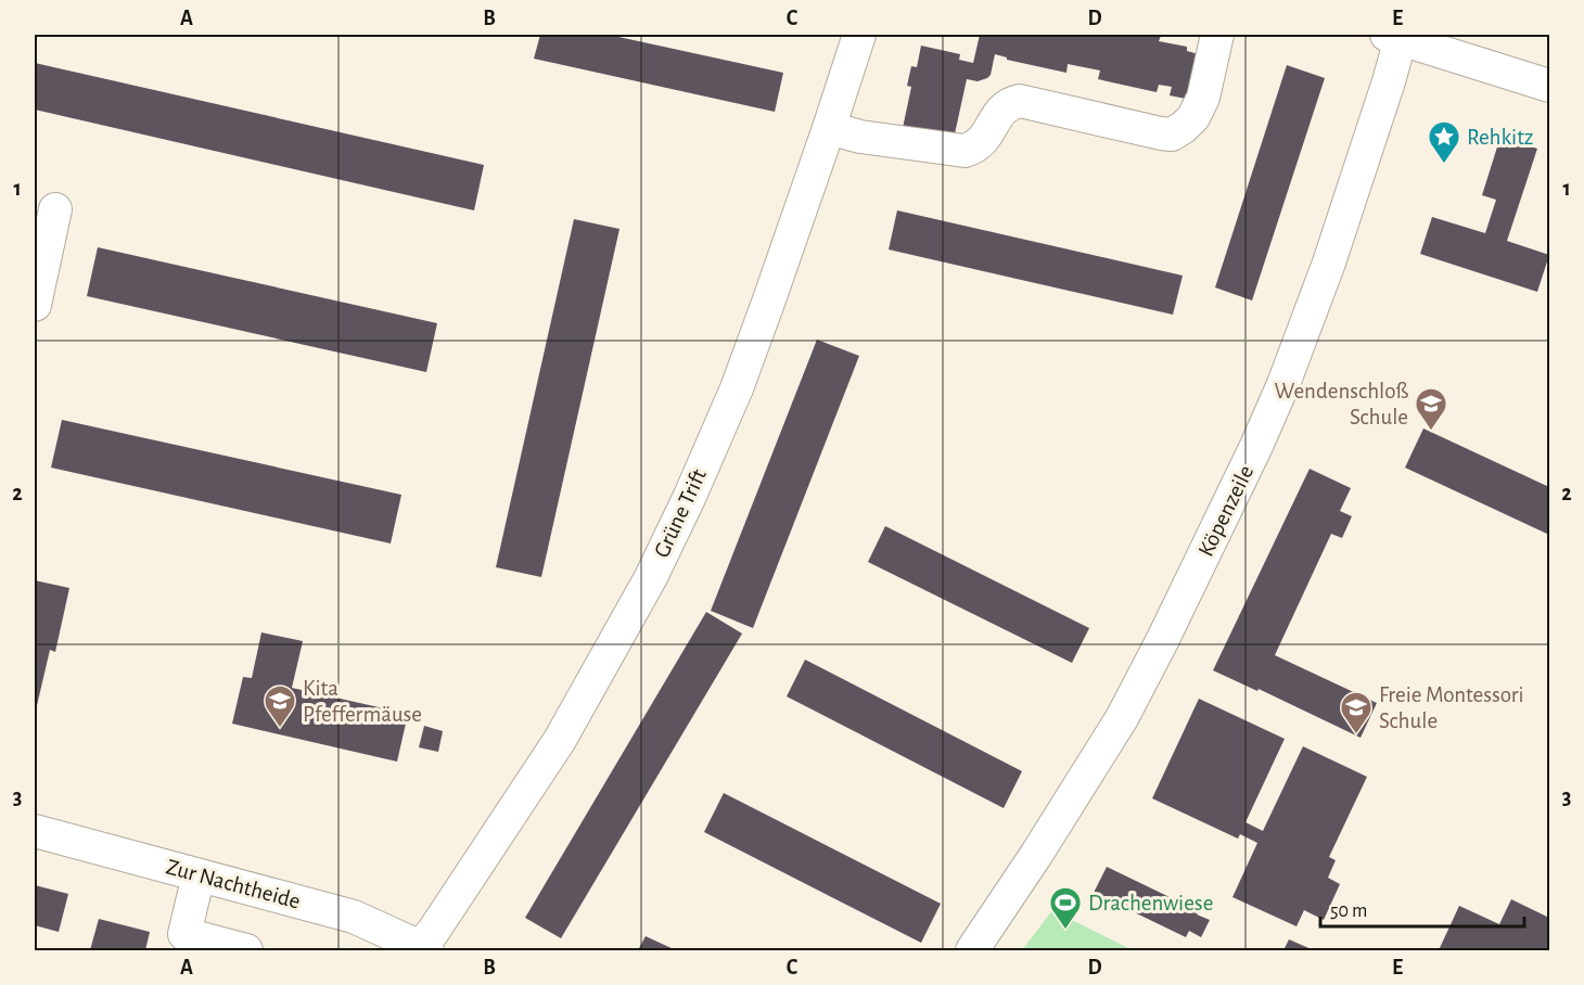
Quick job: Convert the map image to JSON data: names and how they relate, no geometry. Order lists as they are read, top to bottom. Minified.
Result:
{"streets":{"street":["Köpenzeile","Grüne Trift","Zur Nachtheide"]},"crossings":[["Grüne Trift","Zur Nachtheide"]],"places":{"place":["Rehkitz"],"school or university":["Wendenschloß Schule","Kita Pfeffermäuse","Freie Montessori Schule"],"sports":["Drachenwiese"]},"scale_bar":"50 m","grid":{"columns":["A","B","C","D","E"],"rows":["1","2","3"]}}
